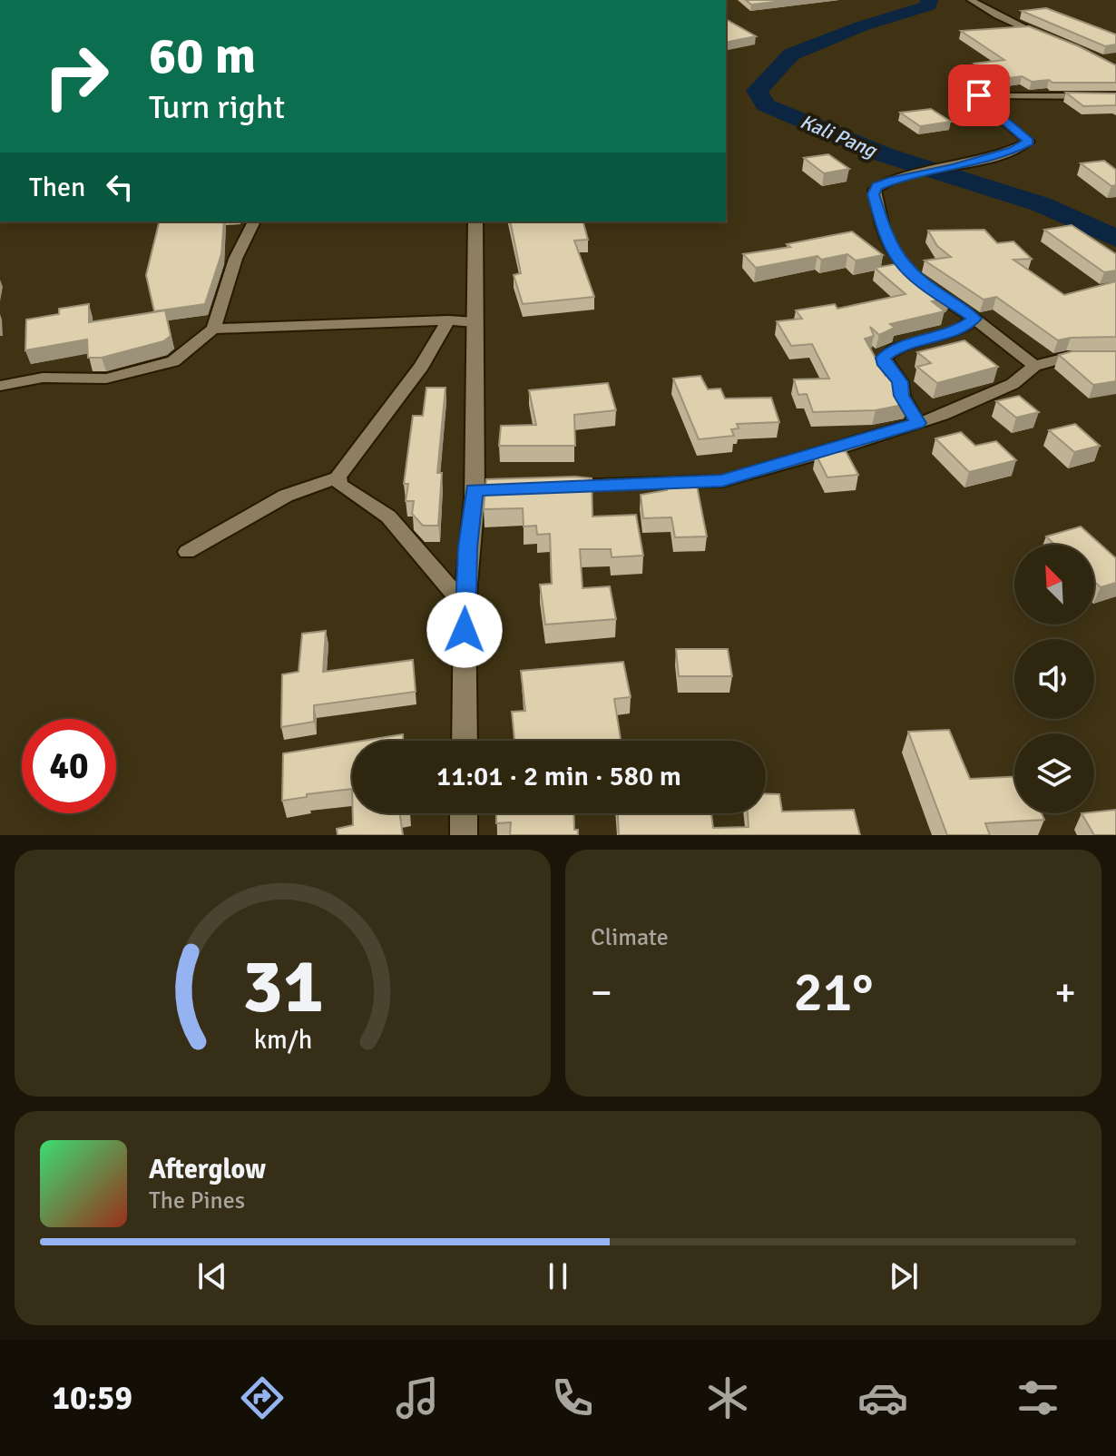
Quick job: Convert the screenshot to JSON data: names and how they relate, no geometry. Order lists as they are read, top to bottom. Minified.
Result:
{"water":["Kali Pang"],"north":"top left","page":{"turn":["60 m","Turn right"],"then":"Then","limit":"40","trip":"11:01 · 2 min · 580 m","tile":"Climate","heat":["−","21°","+"],"song":["Afterglow","The Pines"],"tabs":"10:59","gauge":["31","km/h"]}}
